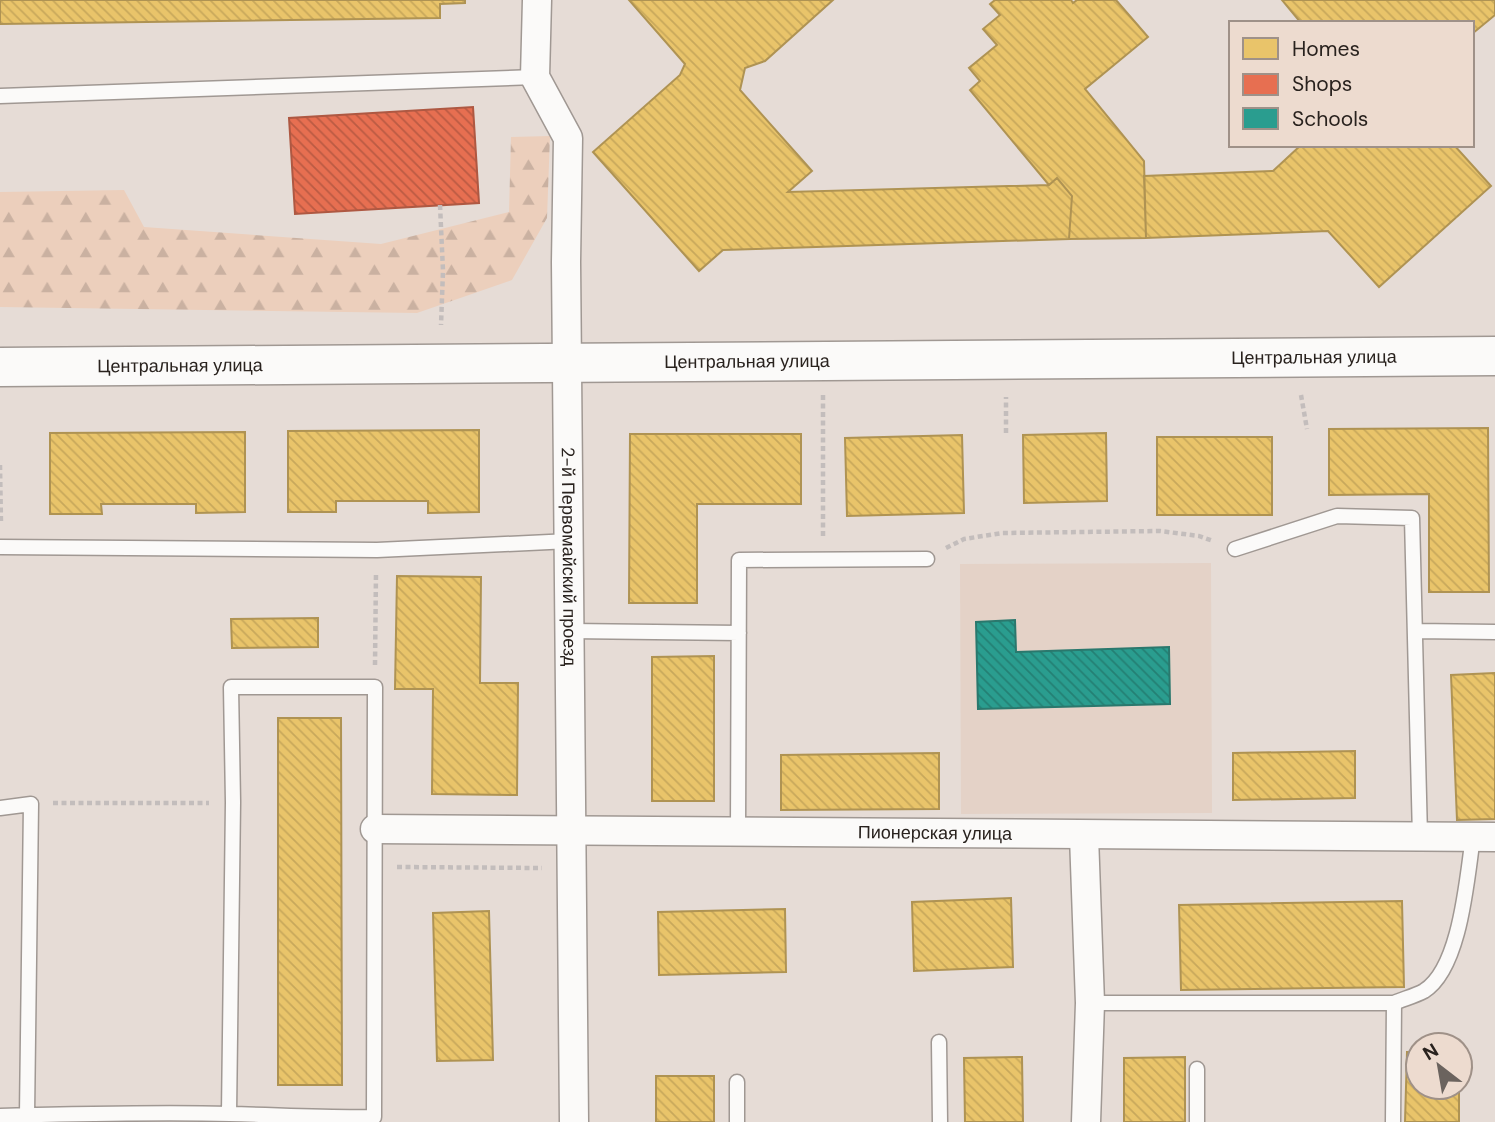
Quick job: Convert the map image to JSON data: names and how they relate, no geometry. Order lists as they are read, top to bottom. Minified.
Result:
{"streets":{"main road":["Центральная улица"],"street":["2-й Первомайский проезд","Пионерская улица"]},"crossings":[["Центральная улица","2-й Первомайский проезд"],["2-й Первомайский проезд","Пионерская улица"]],"legend":["Homes","Shops","Schools"],"north":"top left"}
